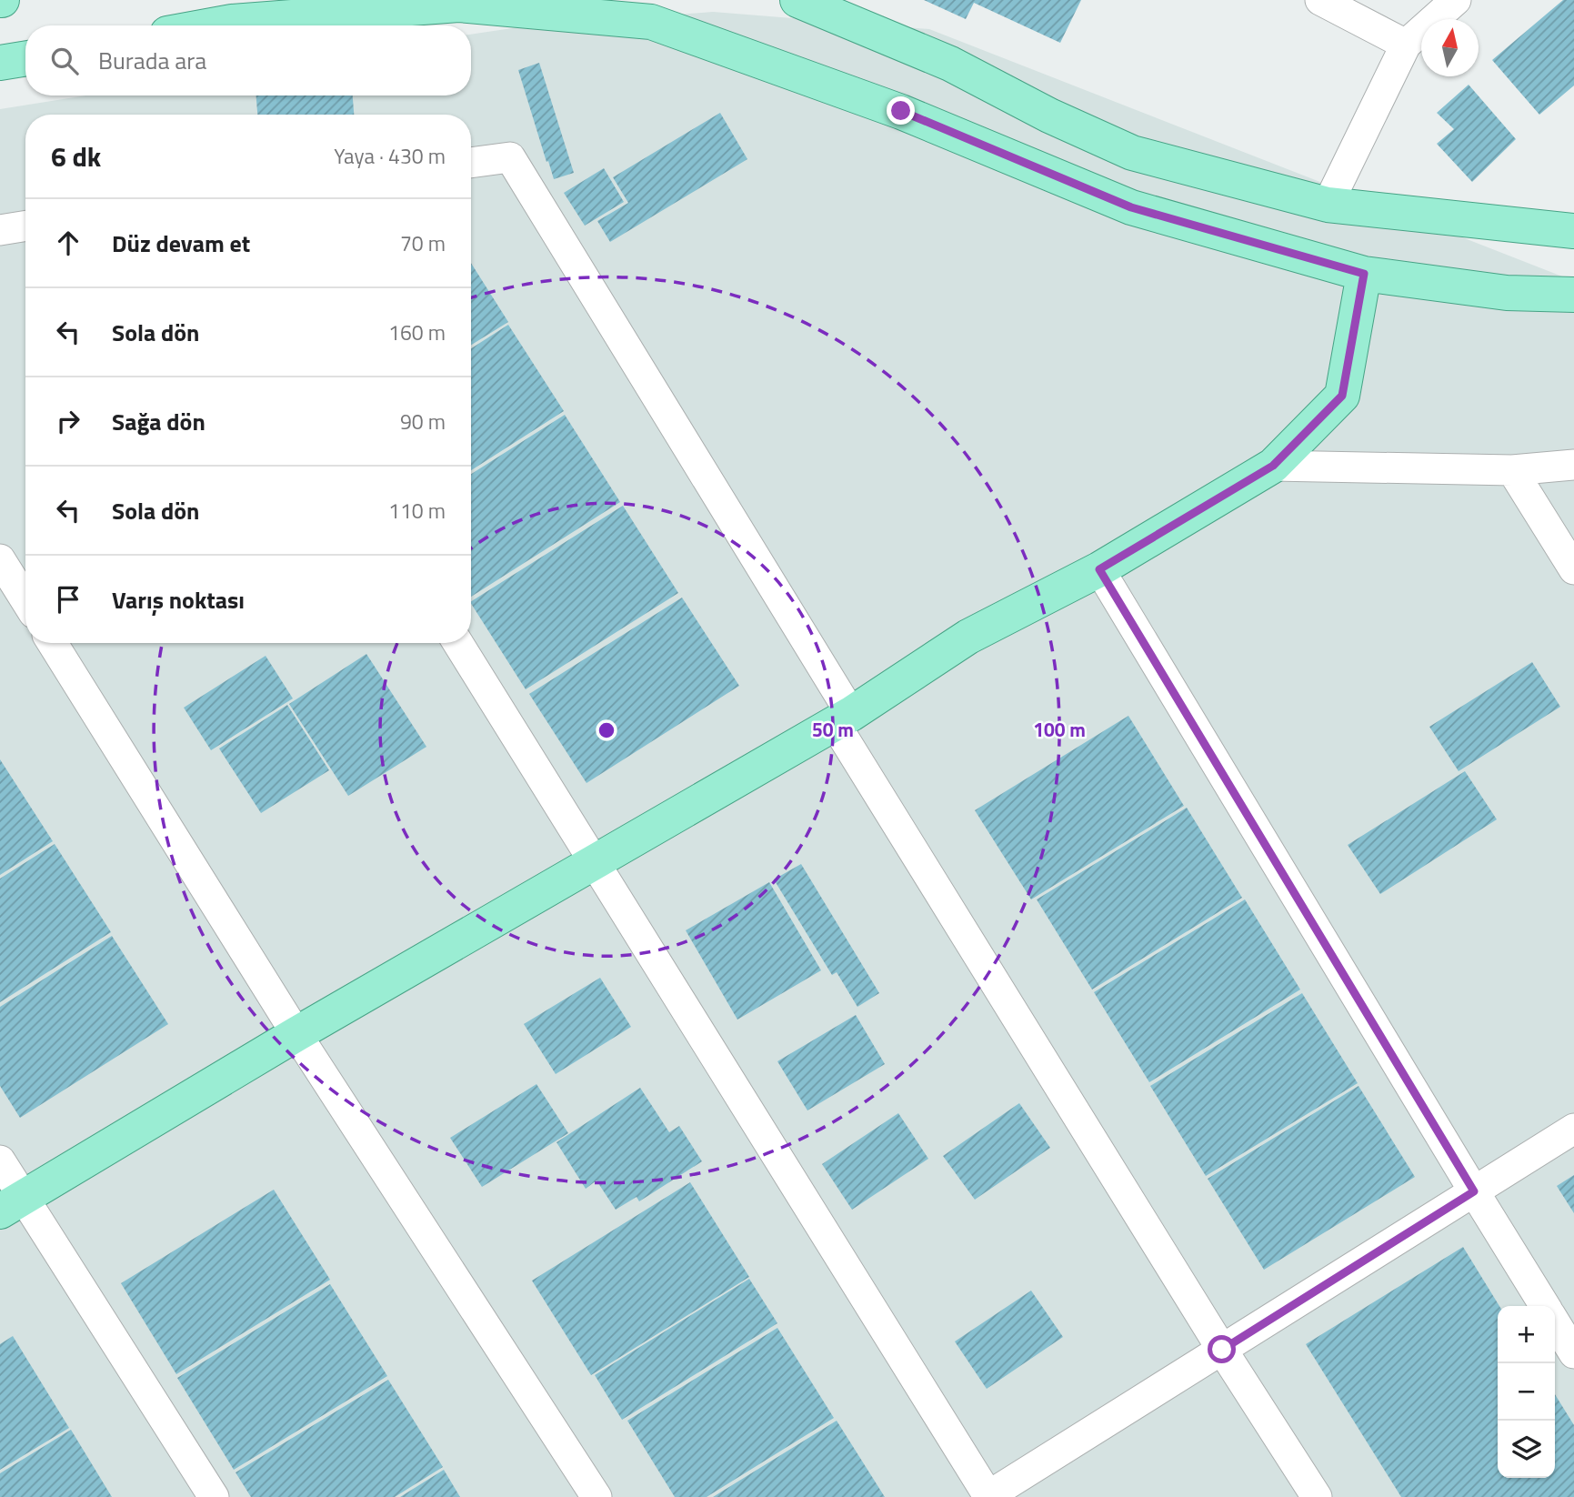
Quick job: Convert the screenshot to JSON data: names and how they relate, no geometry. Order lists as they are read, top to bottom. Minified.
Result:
{"north":"top","page":{"search":"Burada ara","heading":["6 dk","Yaya · 430 m"],"list":[["Düz devam et","70 m"],["Sola dön","160 m"],["Sağa dön","90 m"],["Sola dön","110 m"],"Varış noktası"],"map_buttons":["+","−"]},"rings":["50 m","100 m"]}
